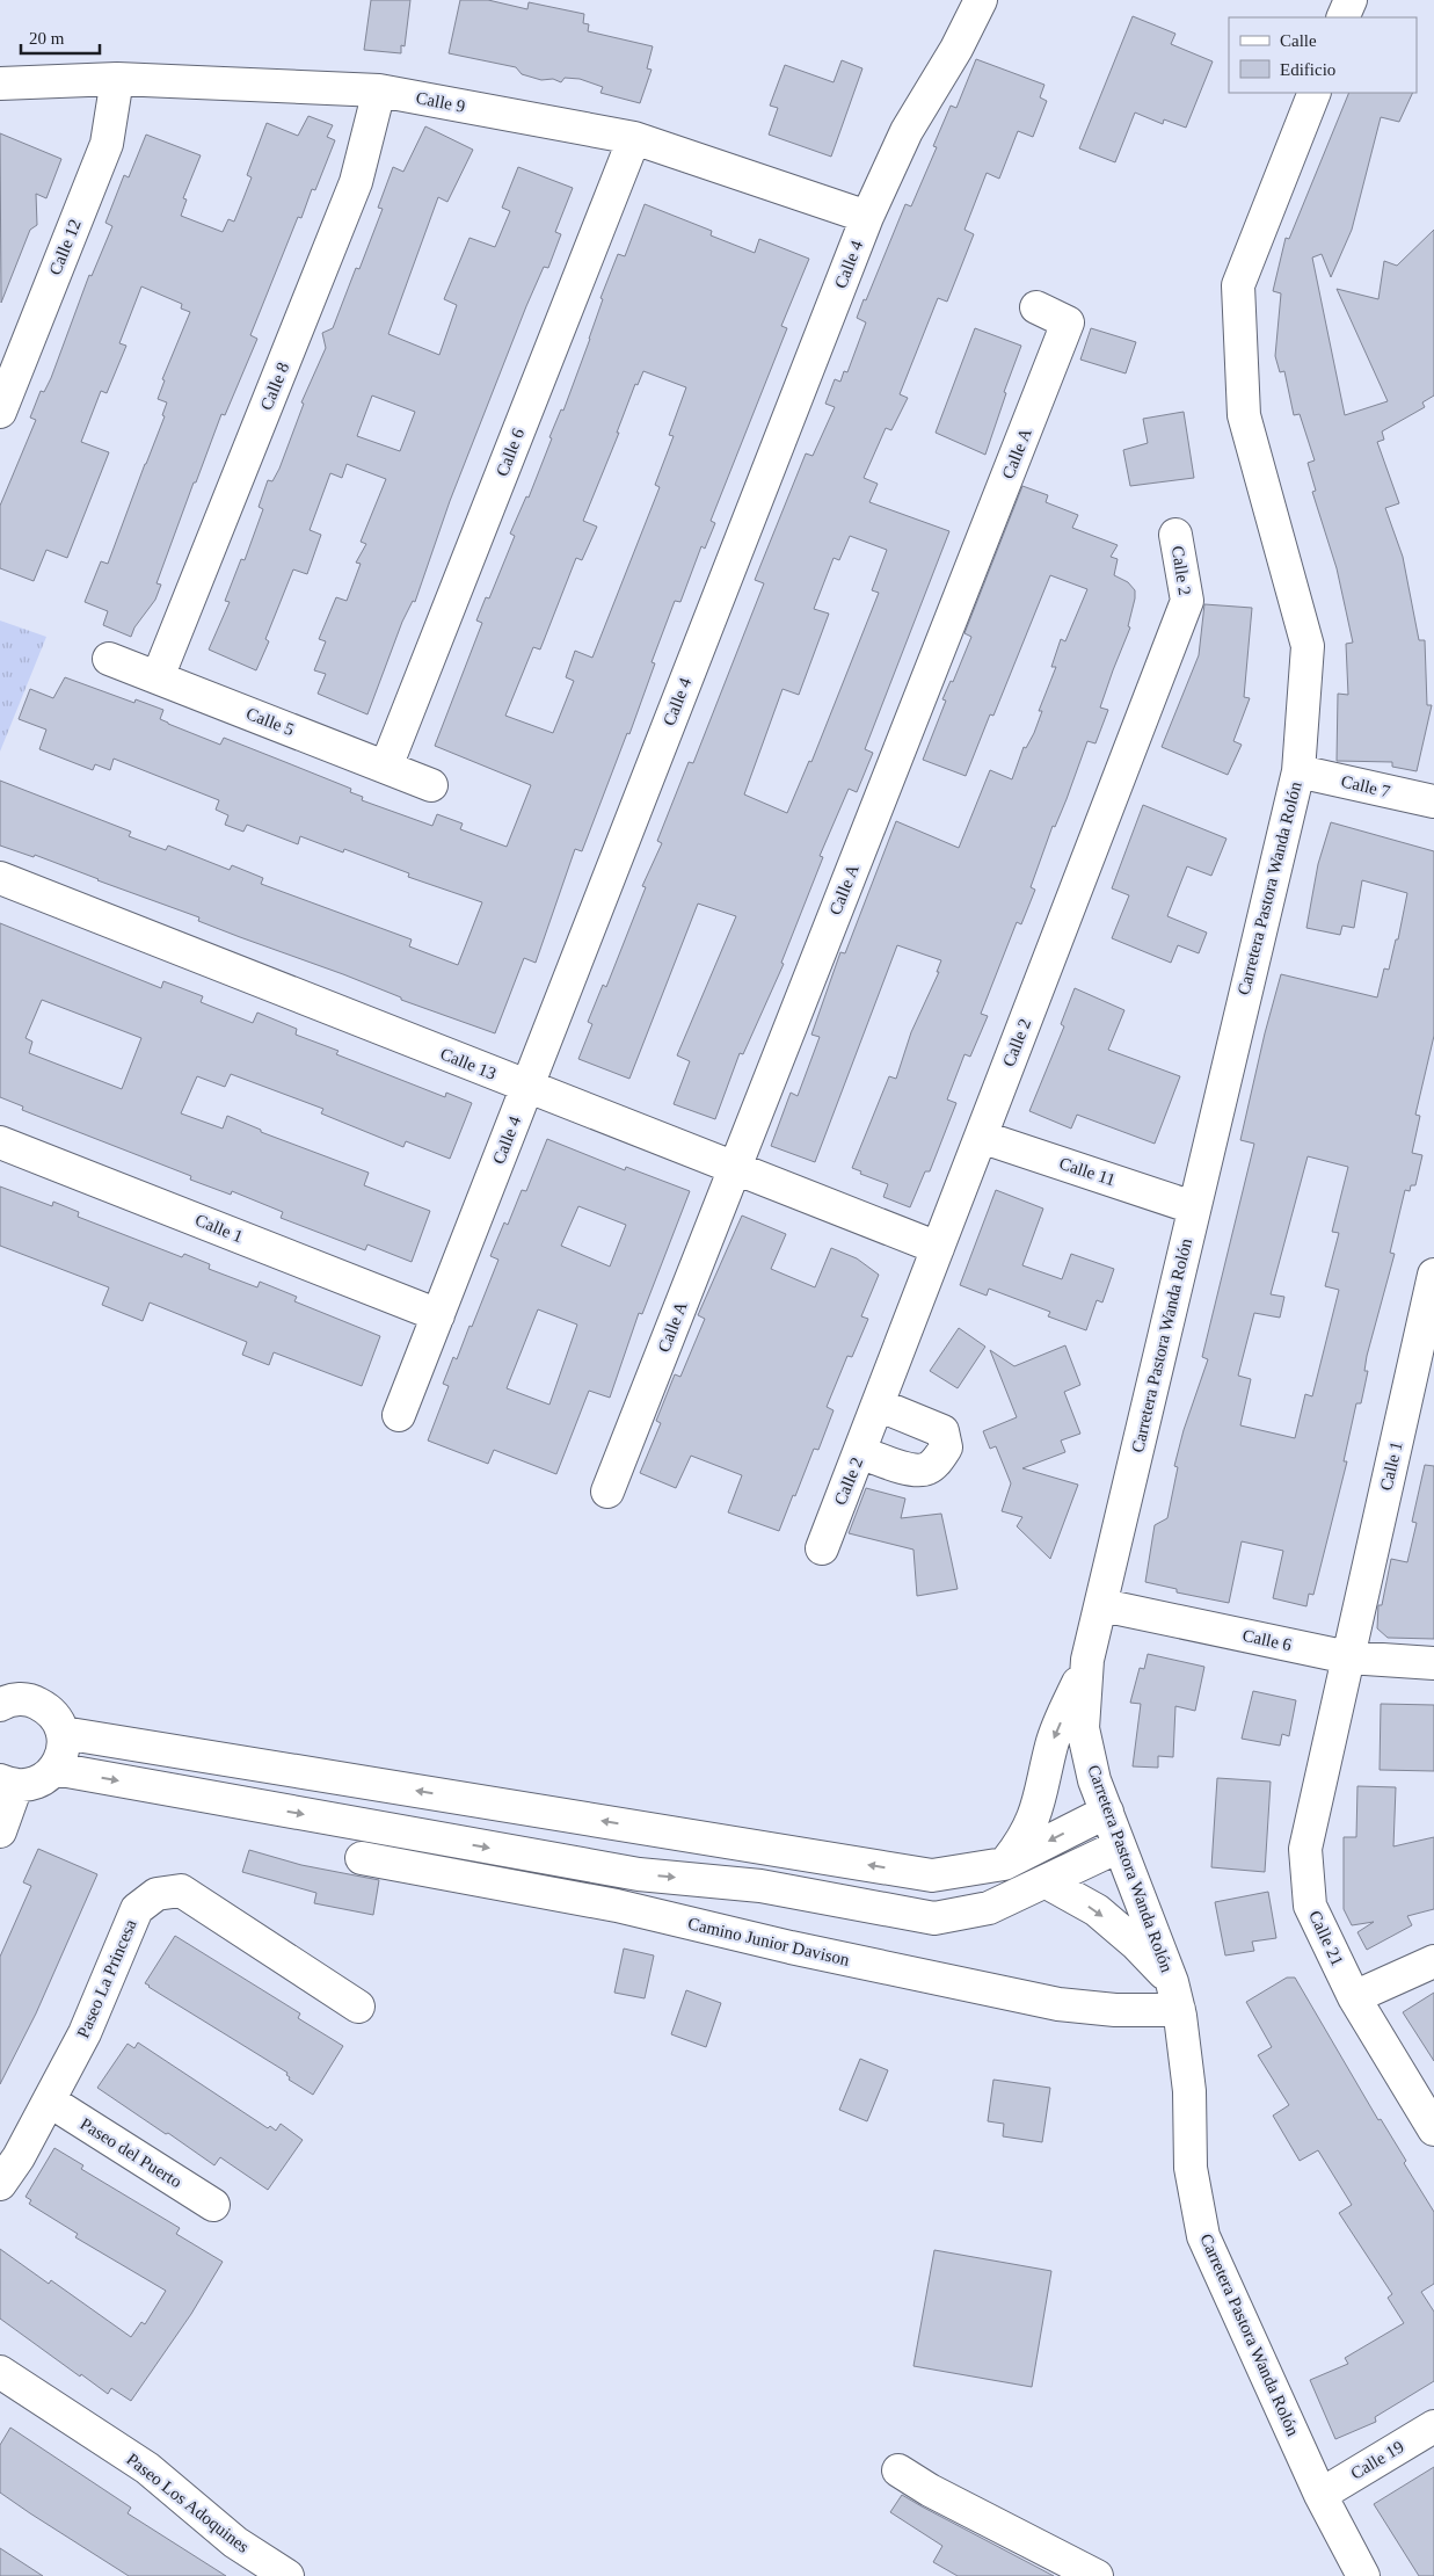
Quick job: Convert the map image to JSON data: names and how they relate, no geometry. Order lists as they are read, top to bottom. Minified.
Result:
{"streets":{"street":["Calle 9","Calle 12","Calle 4","Calle 8","Calle 6","Calle A","Calle 2","Calle 5","Calle 7","Carretera Pastora Wanda Rolón","Calle 13","Calle 11","Calle 1","Calle 21","Camino Junior Davison","Paseo La Princesa","Paseo del Puerto","Calle 19","Paseo Los Adoquines"]},"crossings":[["Calle 9","Calle 12"],["Calle 9","Calle 4"],["Calle 9","Calle 8"],["Calle 9","Calle 6"],["Calle 4","Calle 13"],["Calle 4","Calle 1"],["Calle 8","Calle 5"],["Calle 6","Calle 5"],["Calle 6","Carretera Pastora Wanda Rolón"],["Calle 6","Calle 1"],["Calle 6","Calle 21"],["Calle A","Calle 13"],["Calle 2","Calle 13"],["Calle 2","Calle 11"],["Calle 7","Carretera Pastora Wanda Rolón"],["Carretera Pastora Wanda Rolón","Calle 11"],["Carretera Pastora Wanda Rolón","Camino Junior Davison"],["Carretera Pastora Wanda Rolón","Calle 19"],["Calle 1","Calle 21"],["Paseo La Princesa","Paseo del Puerto"]],"legend":["Calle","Edificio"],"scale_bar":"20 m"}
